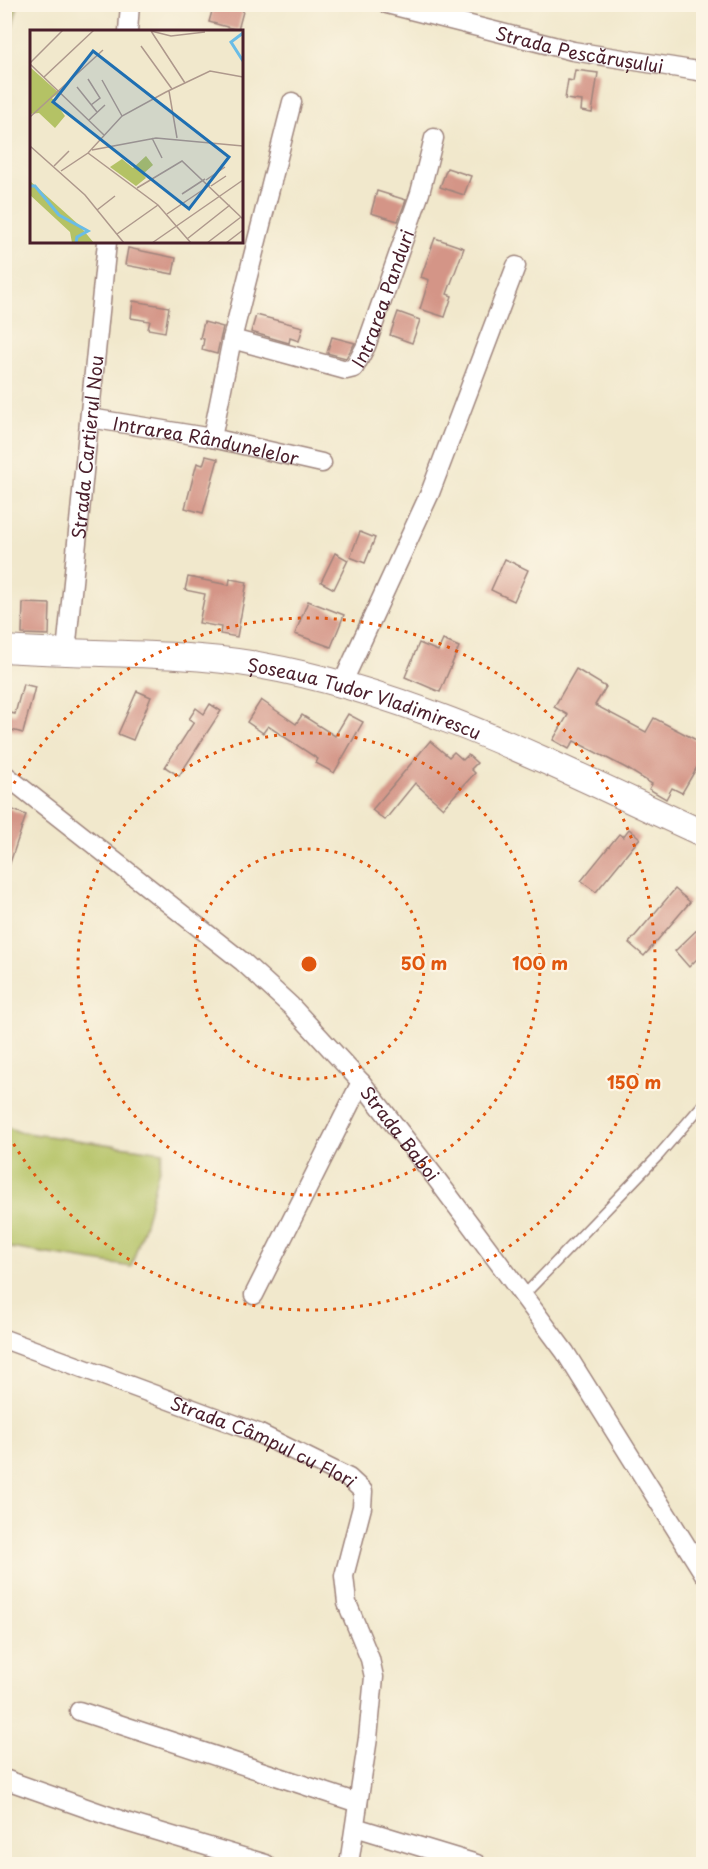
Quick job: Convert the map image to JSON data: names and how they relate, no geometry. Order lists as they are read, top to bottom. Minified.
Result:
{"streets":{"main road":["Șoseaua Tudor Vladimirescu"],"street":["Strada Pescărușului","Intrarea Panduri","Intrarea Rândunelelor","Strada Cartierul Nou","Strada Baboi","Strada Câmpul cu Flori"]},"crossings":[["Intrarea Rândunelelor","Strada Cartierul Nou"],["Strada Cartierul Nou","Șoseaua Tudor Vladimirescu"]],"rings":["50 m","100 m","150 m"]}
